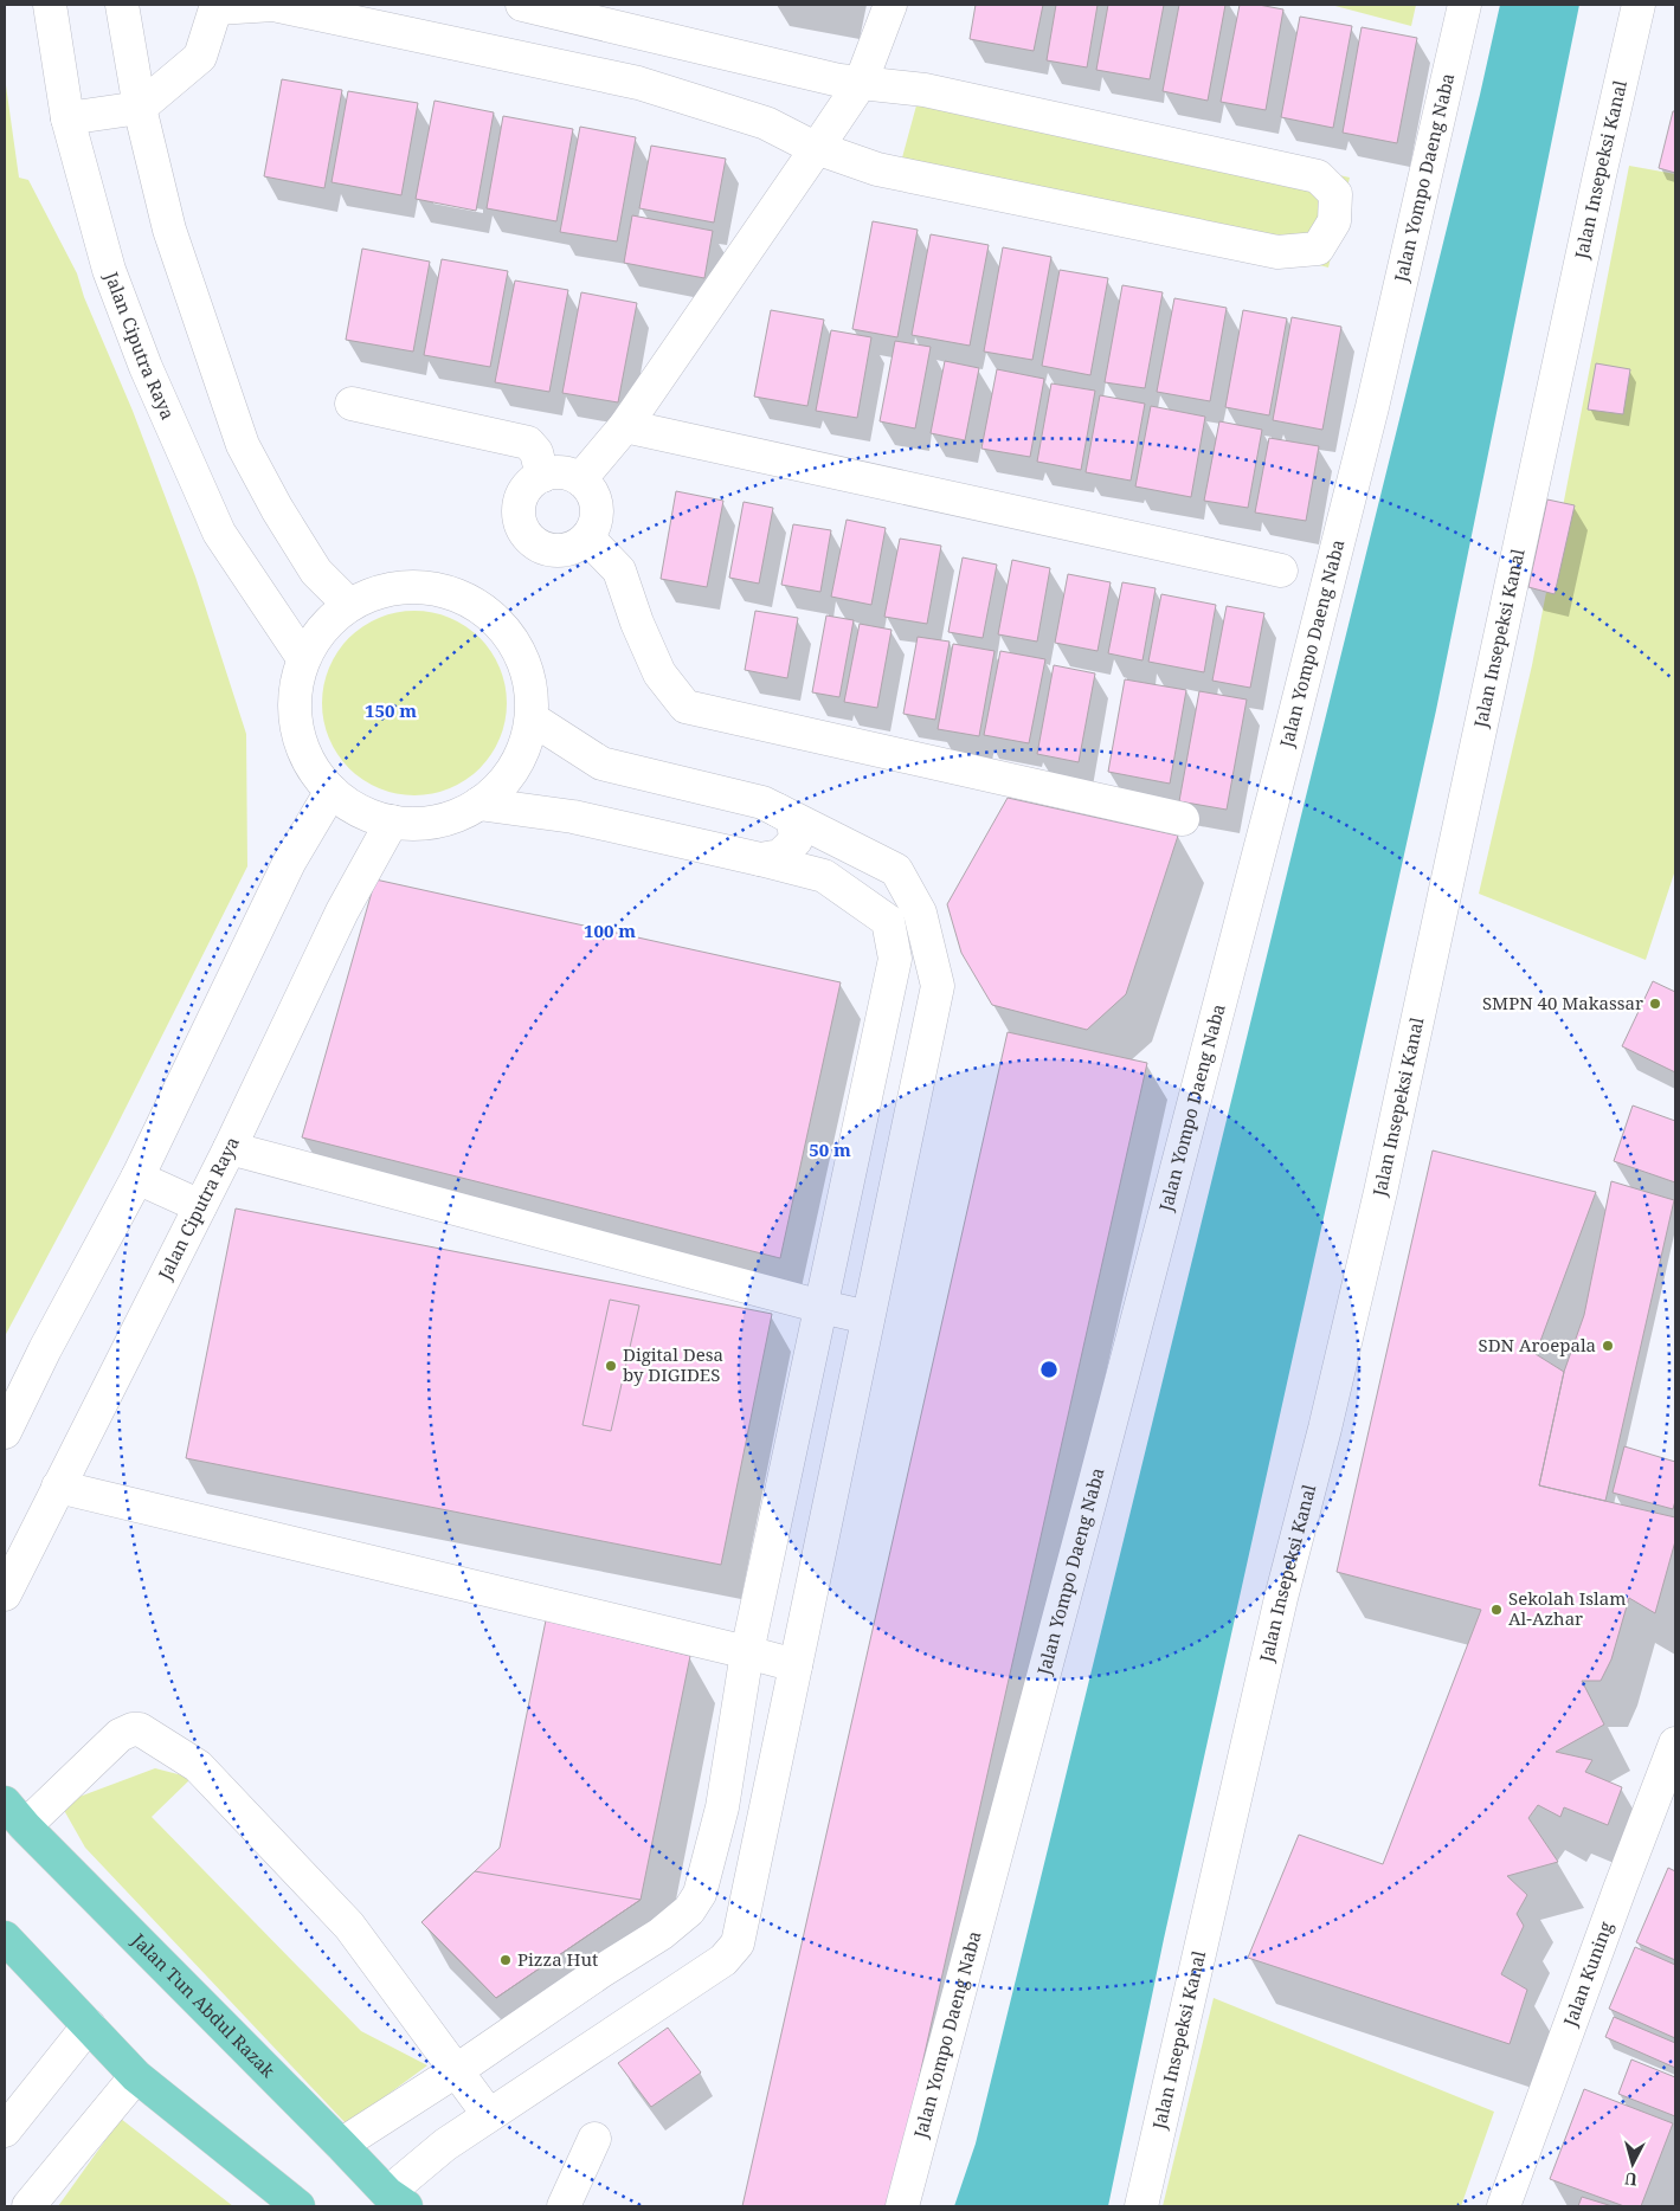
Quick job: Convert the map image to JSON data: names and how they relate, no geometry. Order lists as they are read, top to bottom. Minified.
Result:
{"streets":{"main road":["Jalan Tun Abdul Razak"],"street":["Jalan Insepeksi Kanal","Jalan Yompo Daeng Naba","Jalan Ciputra Raya","Jalan Kuning"]},"places":["SMPN 40 Makassar","SDN Aroepala","Digital Desa by DIGIDES","Sekolah Islam Al-Azhar","Pizza Hut"],"north":"bottom","rings":["150 m","100 m","50 m"]}
